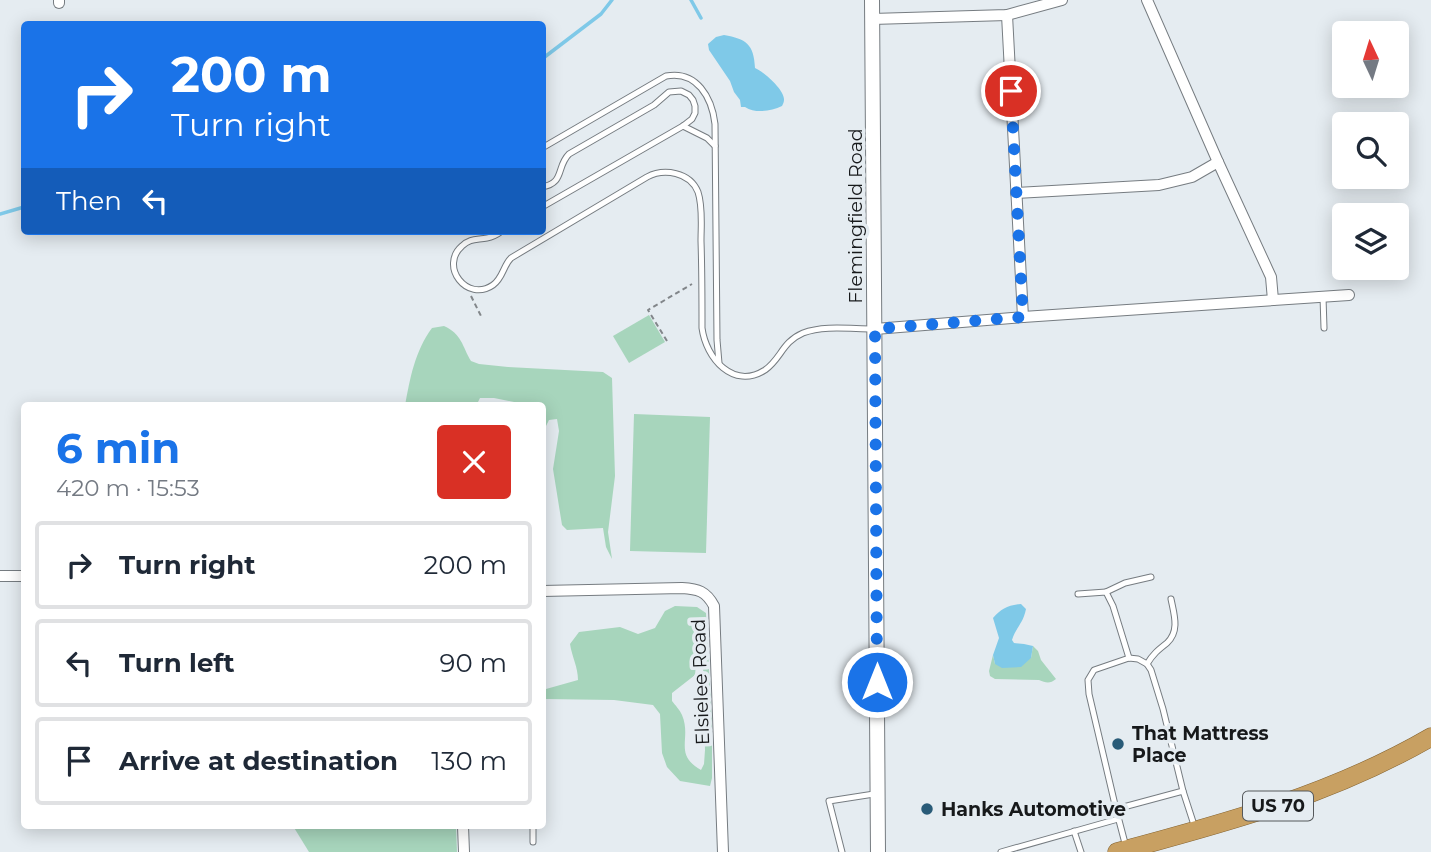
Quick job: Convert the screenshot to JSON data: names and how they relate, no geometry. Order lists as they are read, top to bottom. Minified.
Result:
{"streets":{"highway":["US 70"],"street":["Flemingfield Road","Elsielee Road"]},"places":["That Mattress Place","Hanks Automotive"],"north":"top","page":{"turn":["200 m","Turn right"],"then":"Then","heading":["6 min","420 m · 15:53"],"list":[{"name":"Turn right","value":"200 m"},{"name":"Turn left","value":"90 m"},{"name":"Arrive at destination","value":"130 m"}]}}
